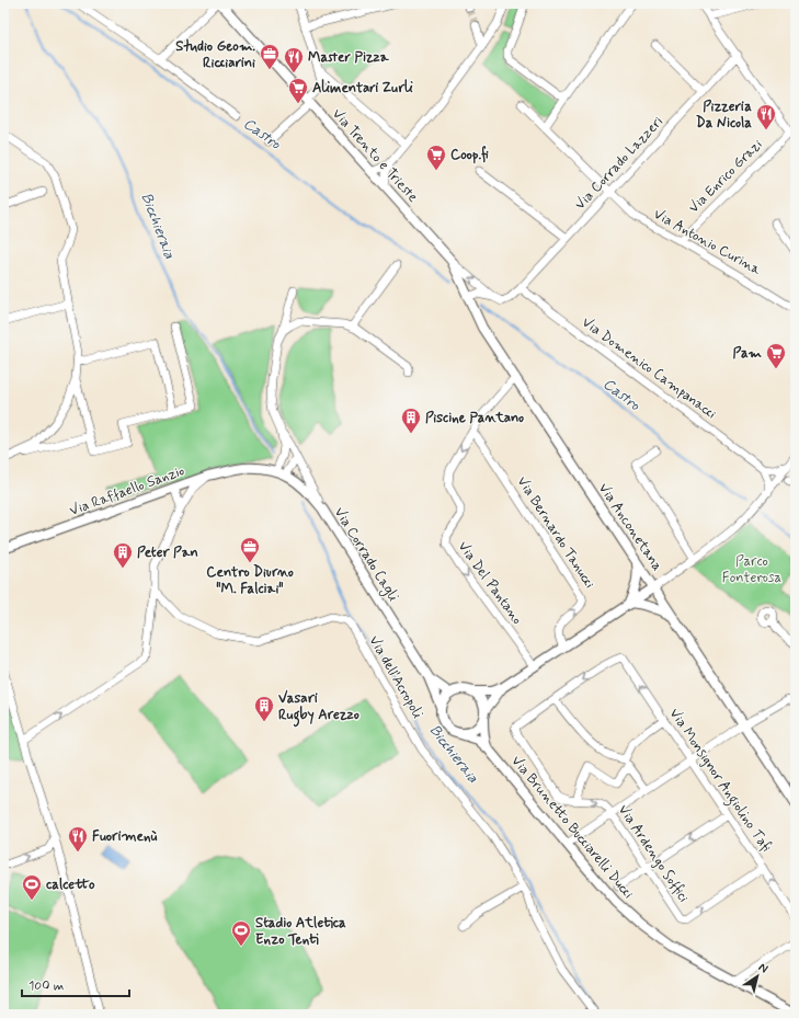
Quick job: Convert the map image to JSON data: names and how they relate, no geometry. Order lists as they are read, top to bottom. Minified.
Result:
{"streets":{"main road":["Via Trento e Trieste","Via Raffaello Sanzio","Via Anconetana","Via Corrado Cagli","Via Brunetto Bucciarelli Ducci"],"street":["Via Corrado Lazzeri","Via Enrico Grazi","Via Antonio Curina","Via Domenico Campanacci","Via Bernardo Tanucci","Via Del Pantano","Via dell'Acropoli","Via Monsignor Angiolino Tafi","Via Ardengo Soffici"]},"crossings":[["Via Trento e Trieste","Via Anconetana"],["Via Corrado Lazzeri","Via Antonio Curina"],["Via Corrado Lazzeri","Via Domenico Campanacci"],["Via Enrico Grazi","Via Antonio Curina"],["Via Raffaello Sanzio","Via Corrado Cagli"],["Via Anconetana","Via Del Pantano"],["Via Bernardo Tanucci","Via Del Pantano"],["Via Corrado Cagli","Via Brunetto Bucciarelli Ducci"],["Via Monsignor Angiolino Tafi","Via Ardengo Soffici"]],"one_way":["Via Bernardo Tanucci","Via Del Pantano","Via Monsignor Angiolino Tafi"],"water":["Castro","Bicchieraia"],"parks":["Parco Fonterosa"],"places":{"office":["Studio Geom. Ricciarini","Centro Diurno \"M. Falciai\""],"restaurant":["Master Pizza","Pizzeria Da Nicola","Fuorimenù"],"supermarket":["Alimentari Zurli","Coop.fi","Pam"],"building":["Piscine Pantano","Peter Pan","Vasari Rugby Arezzo"],"sports":["calcetto","Stadio Atletica Enzo Tenti"]},"scale_bar":"100 m","north":"top right"}
